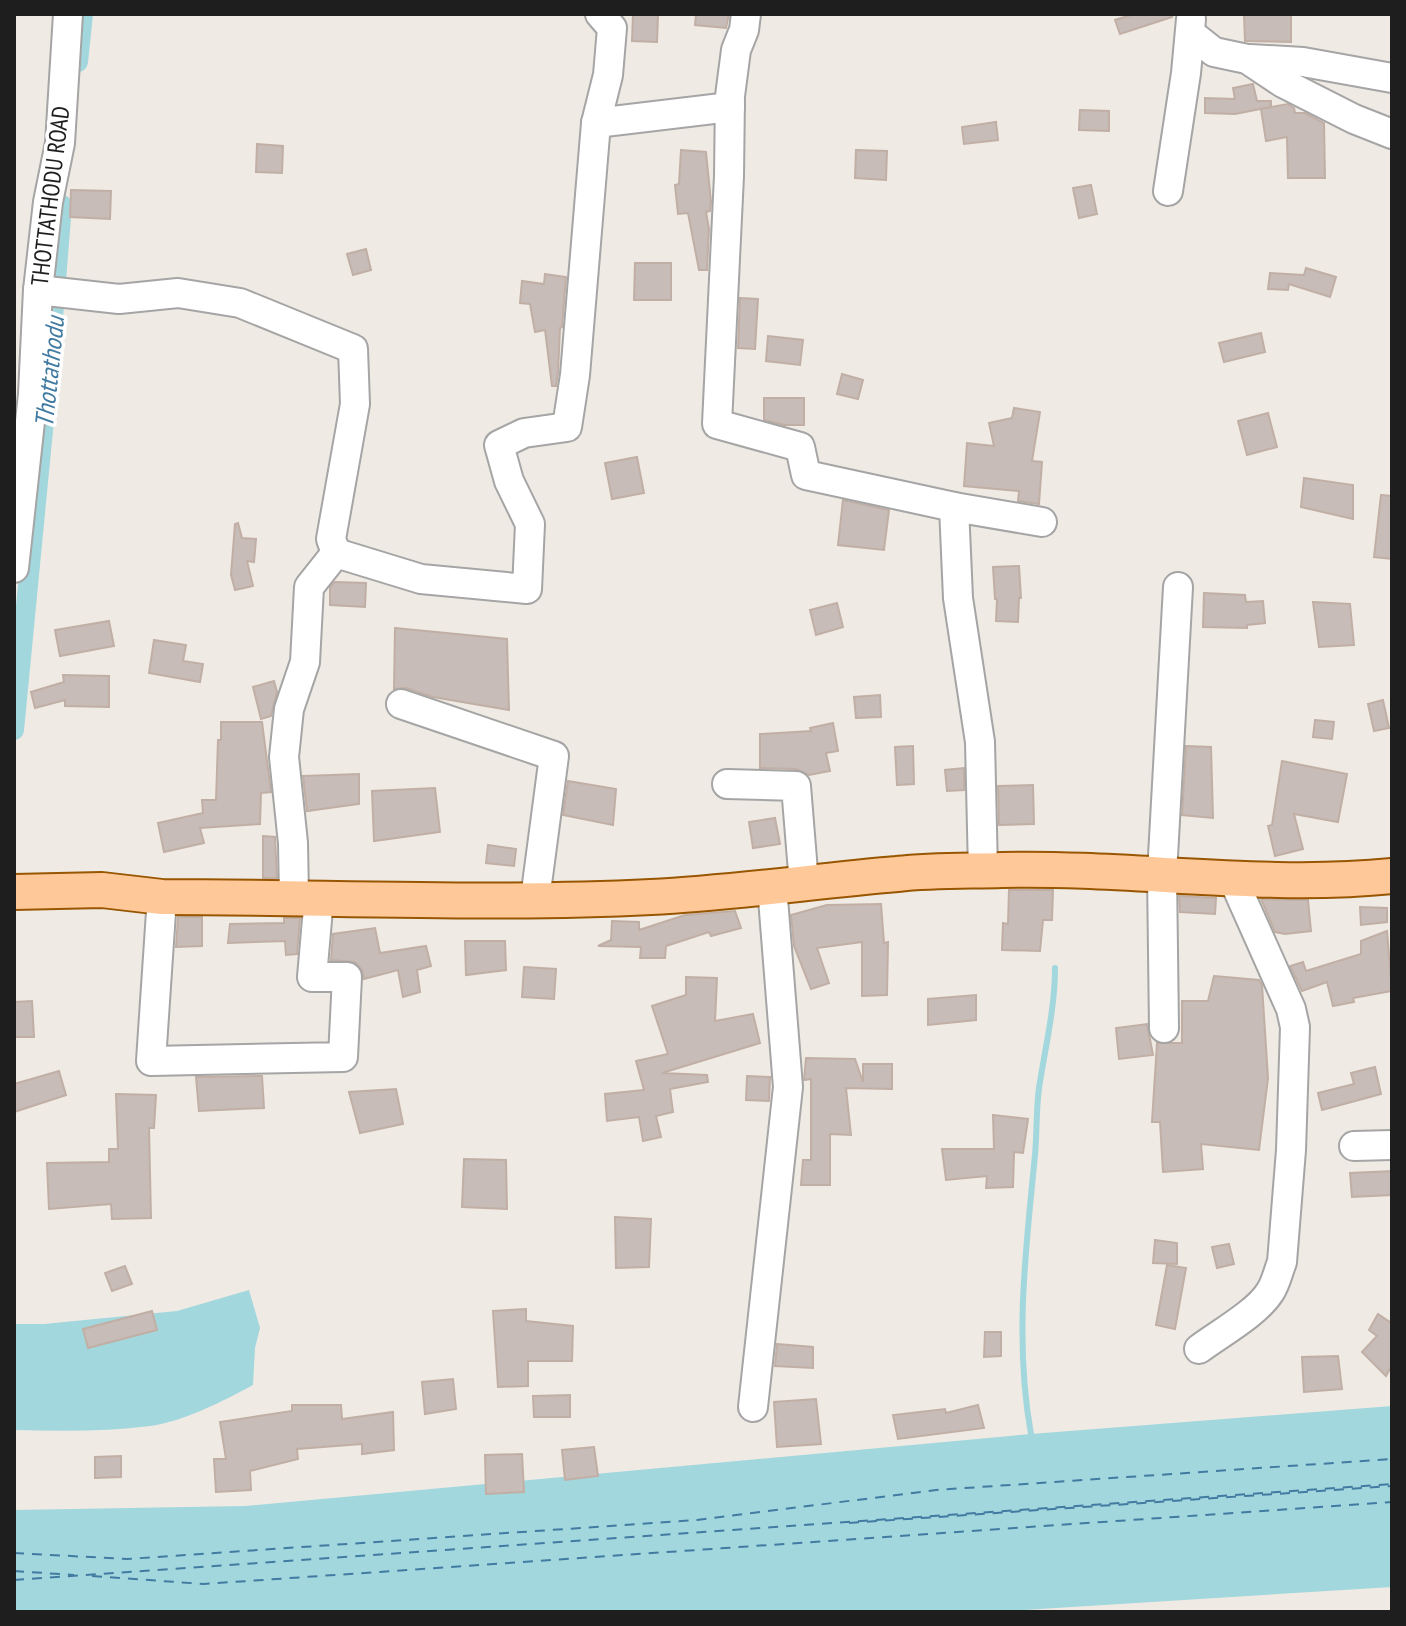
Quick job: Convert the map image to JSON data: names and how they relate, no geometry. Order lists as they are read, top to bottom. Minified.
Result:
{"streets":{"street":["THOTTATHODU ROAD"]},"water":["Thottathodu"]}
